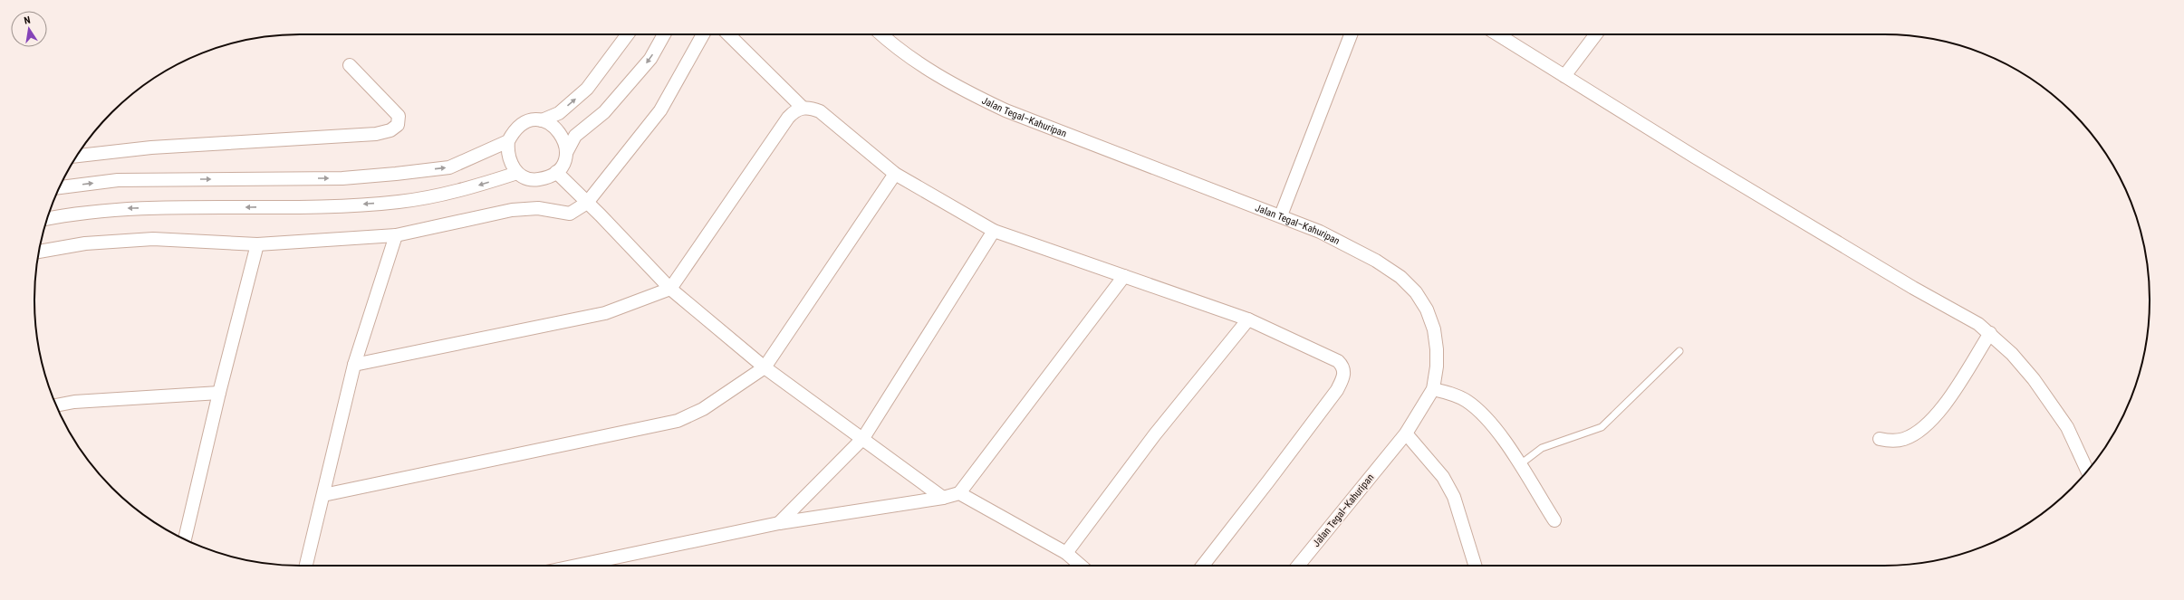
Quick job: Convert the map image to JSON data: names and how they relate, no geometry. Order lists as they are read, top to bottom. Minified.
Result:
{"streets":{"street":["Jalan Tegal–Kahuripan"]},"north":"top"}
